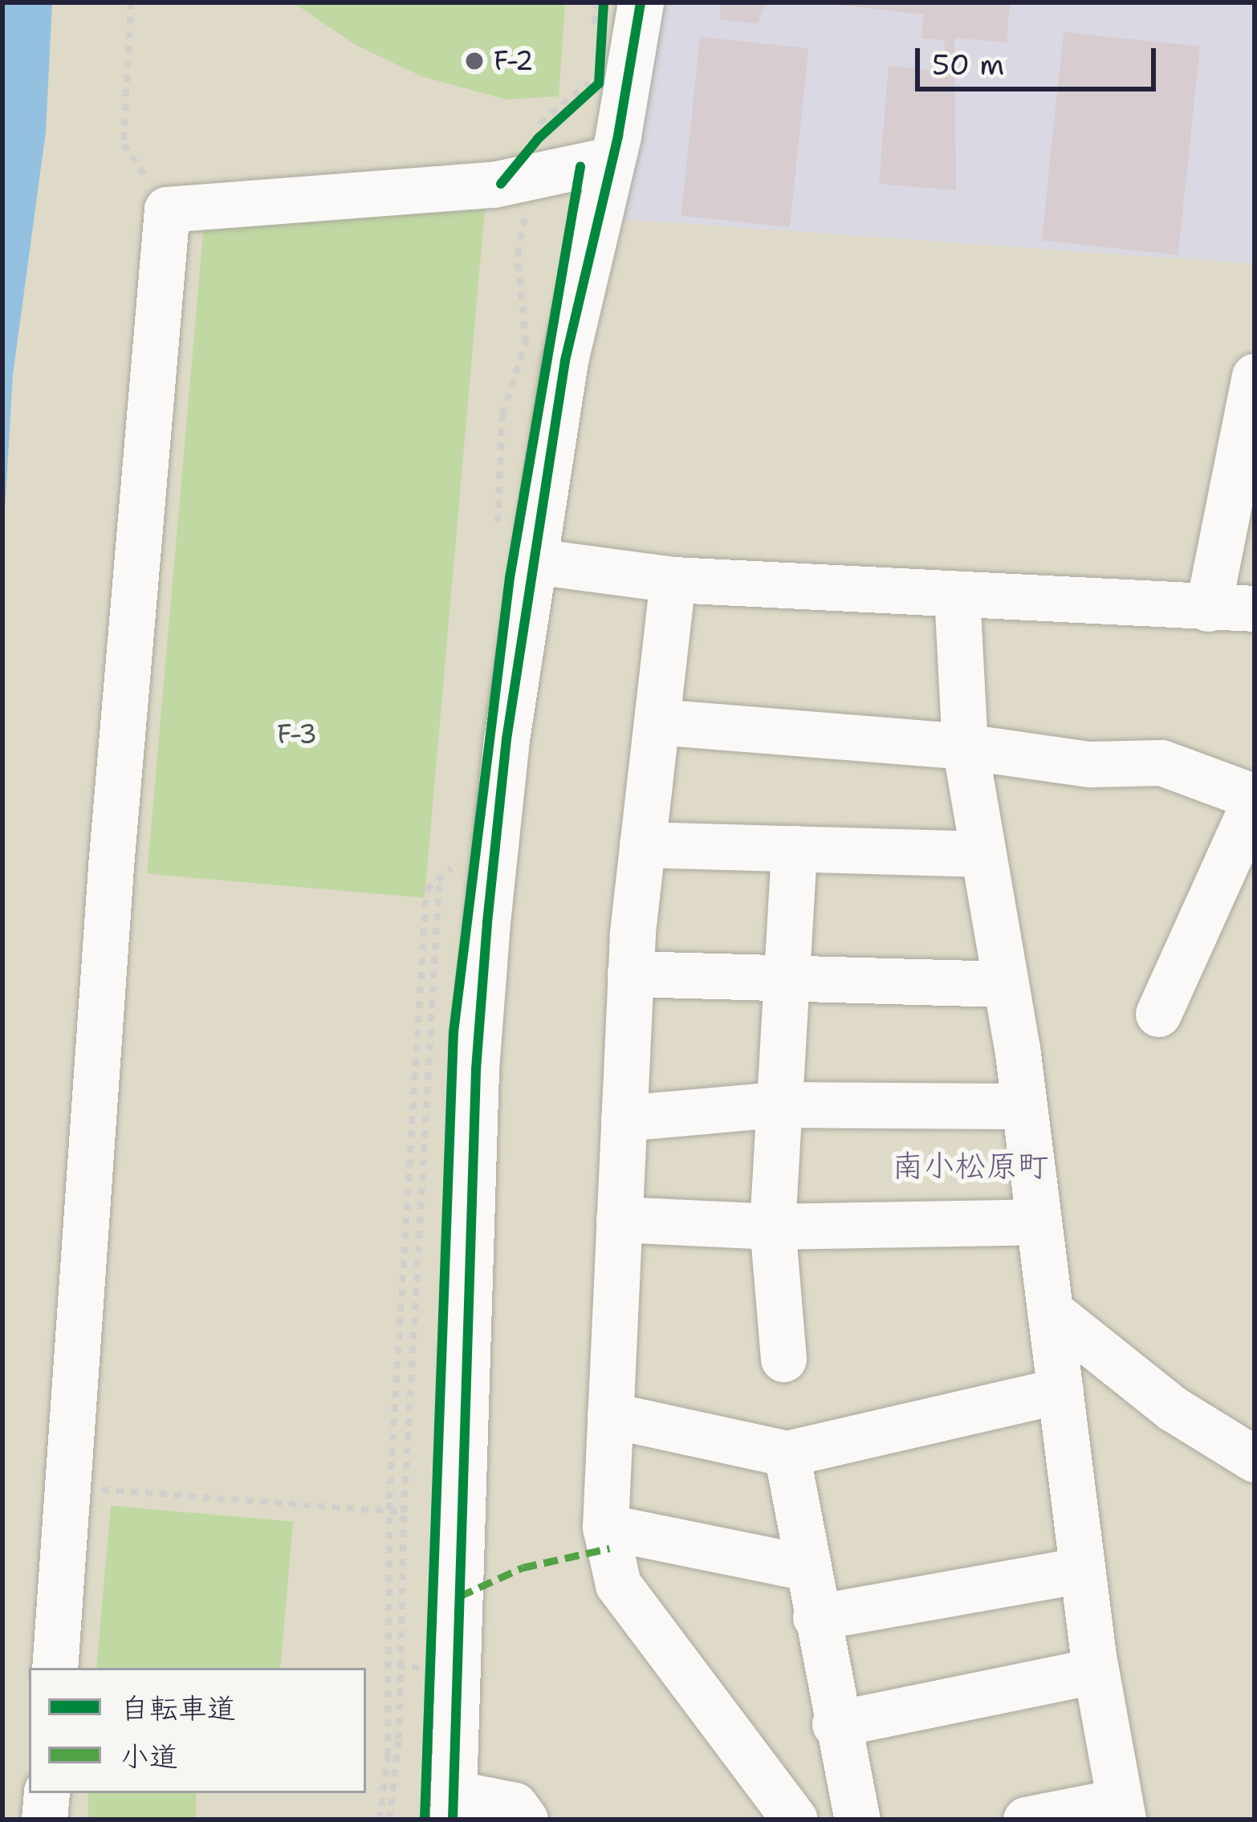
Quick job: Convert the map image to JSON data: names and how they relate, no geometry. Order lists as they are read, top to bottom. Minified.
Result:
{"districts":["南小松原町"],"parks":["F-3"],"places":["F-2"],"legend":["自転車道","小道"],"scale_bar":"50 m"}
